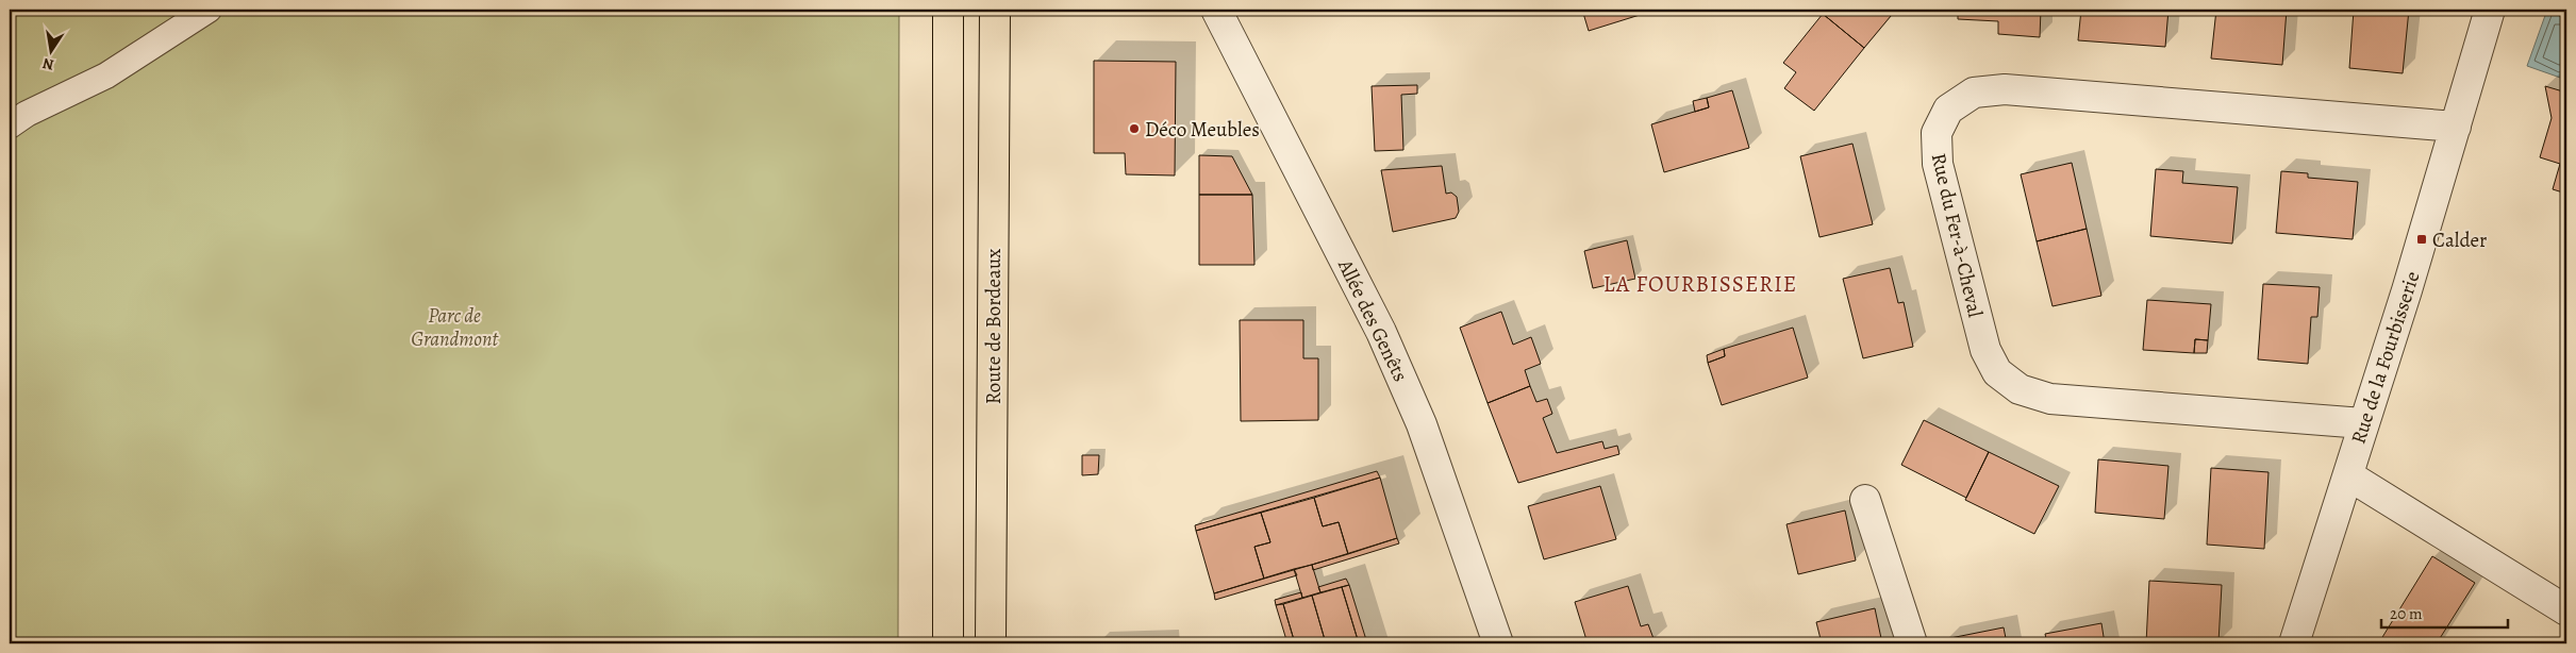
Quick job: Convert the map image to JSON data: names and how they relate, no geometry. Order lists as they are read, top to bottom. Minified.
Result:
{"streets":{"main road":["Route de Bordeaux"],"street":["Rue du Fer-à-Cheval","Allée des Genêts","Rue de la Fourbisserie"]},"crossings":[["Rue du Fer-à-Cheval","Rue de la Fourbisserie"]],"districts":["LA FOURBISSERIE"],"parks":["Parc de Grandmont"],"places":{"other":["Déco Meubles"],"transit":["Calder"]},"scale_bar":"20 m","north":"bottom"}
